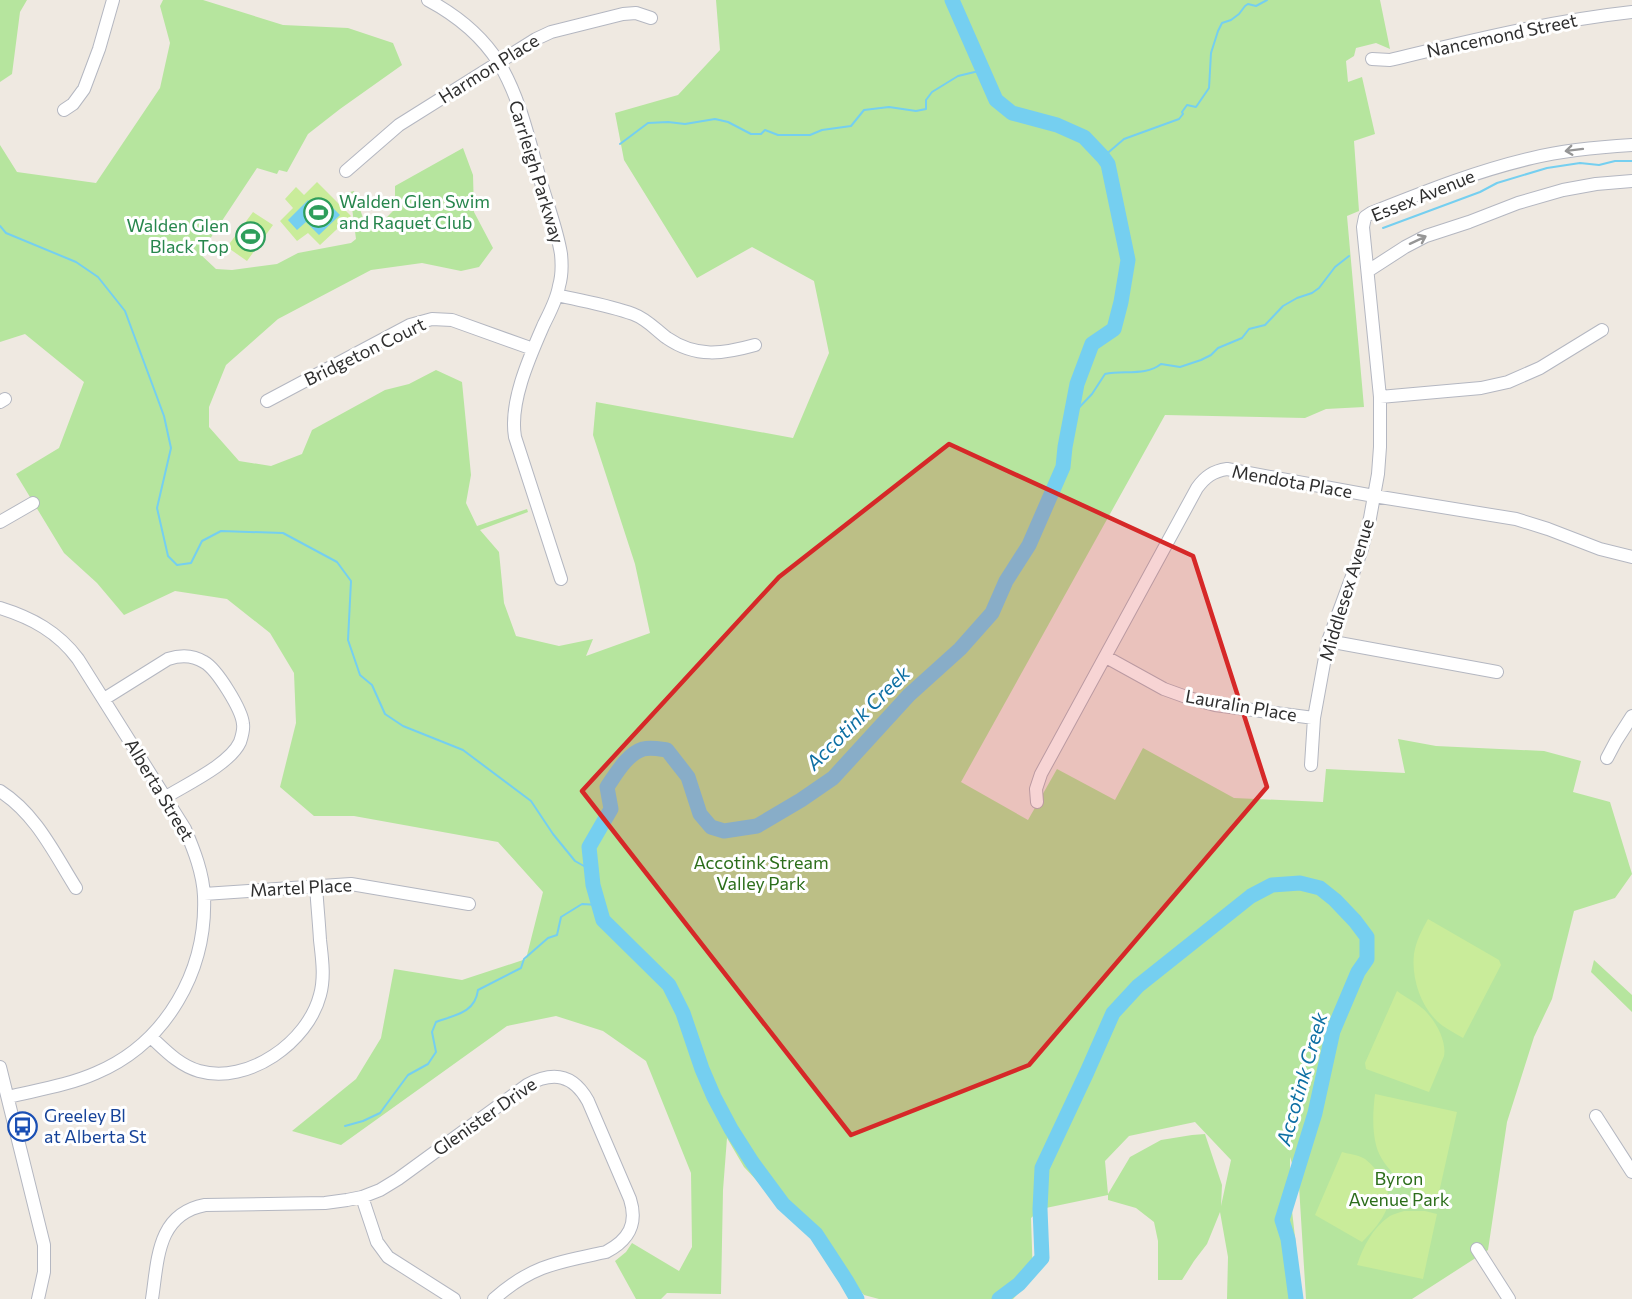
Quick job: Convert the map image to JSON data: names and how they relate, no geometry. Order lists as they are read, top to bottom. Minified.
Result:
{"streets":{"street":["Nancemond Street","Harmon Place","Carrleigh Parkway","Essex Avenue","Bridgeton Court","Mendota Place","Middlesex Avenue","Lauralin Place","Alberta Street","Martel Place","Glenister Drive"]},"crossings":[["Harmon Place","Carrleigh Parkway"],["Carrleigh Parkway","Bridgeton Court"],["Essex Avenue","Middlesex Avenue"],["Mendota Place","Middlesex Avenue"],["Mendota Place","Lauralin Place"],["Middlesex Avenue","Lauralin Place"],["Alberta Street","Martel Place"]],"water":["Accotink Creek"],"parks":["Accotink Stream Valley Park","Byron Avenue Park"],"places":{"sports":["Walden Glen Swim and Raquet Club","Walden Glen Black Top"],"bus stop":["Greeley Bl at Alberta St"]}}
